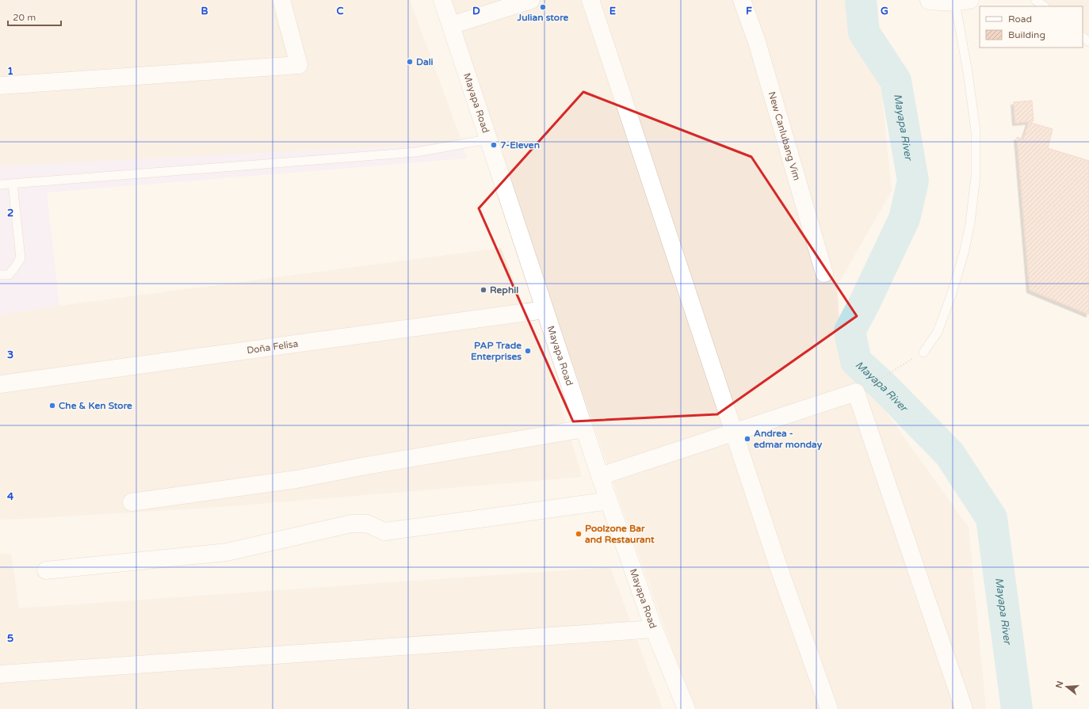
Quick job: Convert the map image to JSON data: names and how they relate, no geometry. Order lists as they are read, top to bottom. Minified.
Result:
{"streets":{"street":["Mayapa Road","New Canlubang Vim","Doña Felisa"]},"crossings":[["Mayapa Road","Doña Felisa"]],"water":["Mayapa River"],"places":["Julian store","Dali","7-Eleven","Rephil","PAP Trade Enterprises","Che & Ken Store","Andrea - edmar monday","Poolzone Bar and Restaurant"],"legend":["Road","Building"],"scale_bar":"20 m","north":"left","grid":{"columns":["B","C","D","E","F","G"],"rows":["1","2","3","4","5"]}}
